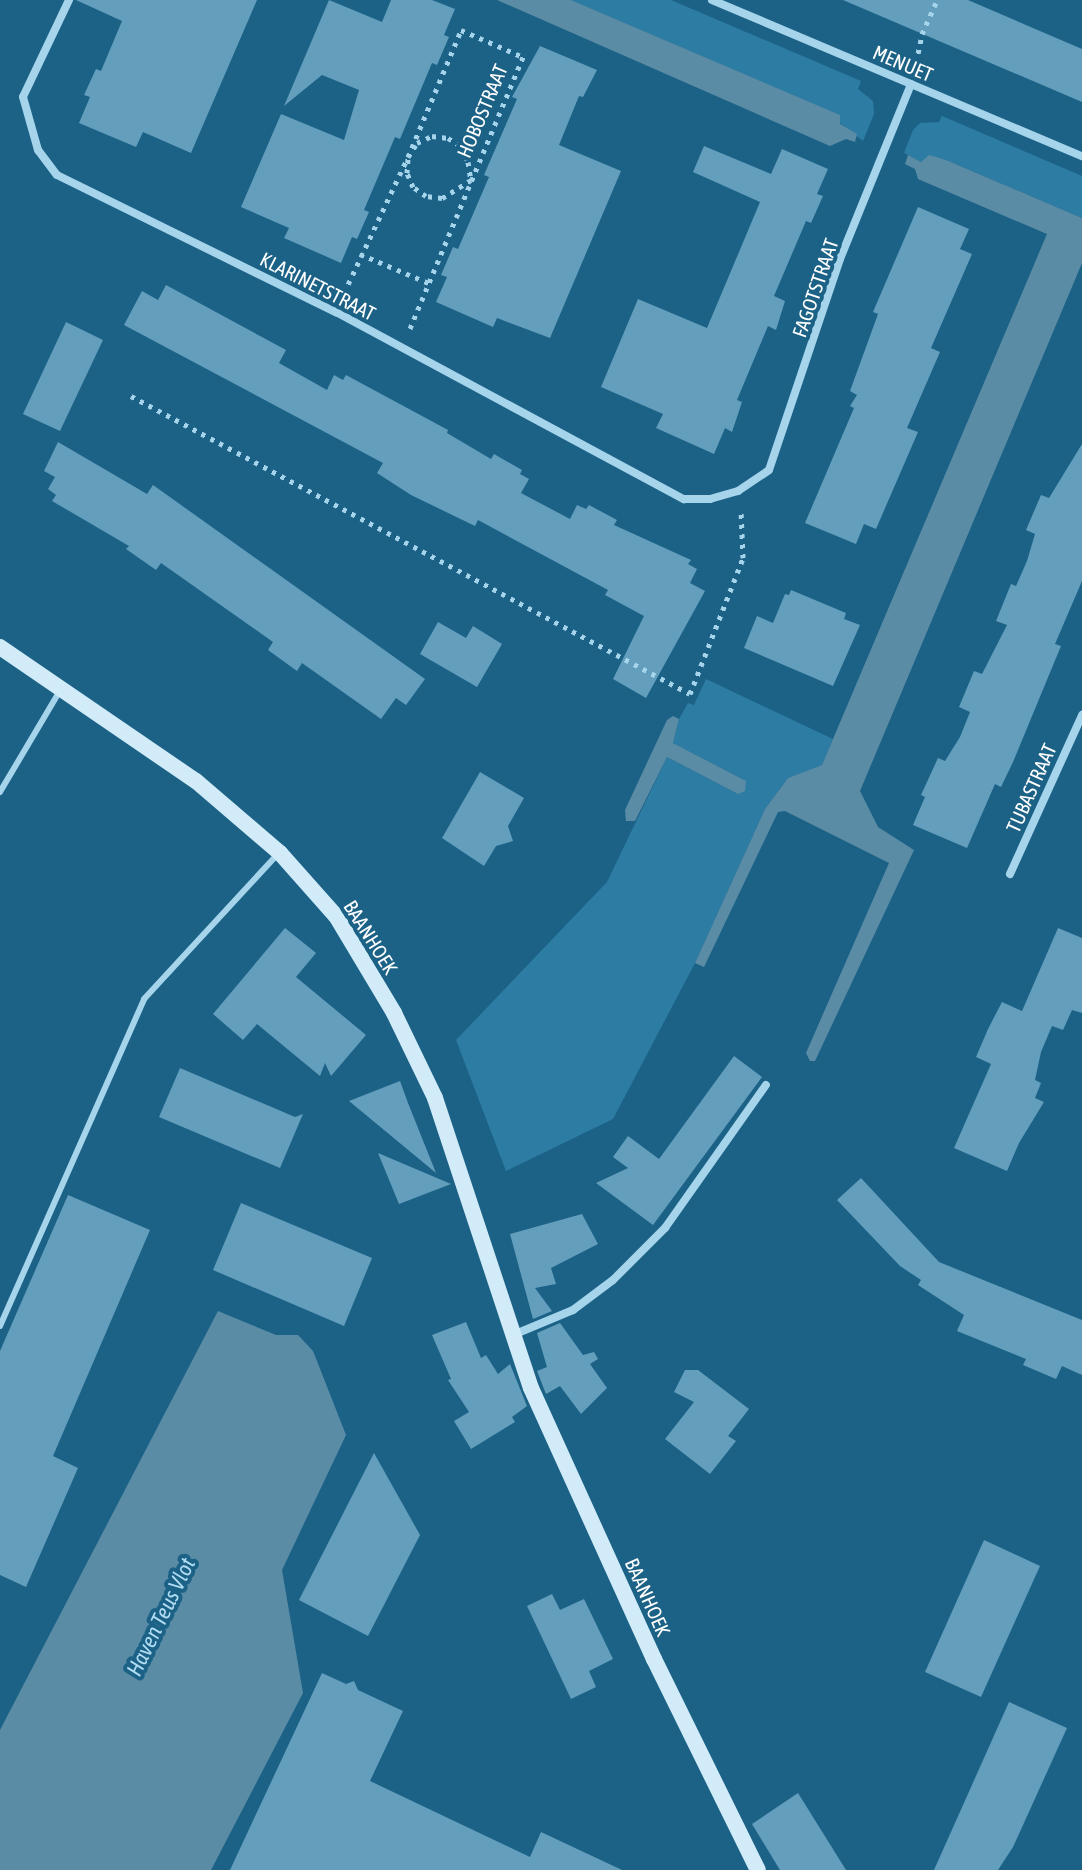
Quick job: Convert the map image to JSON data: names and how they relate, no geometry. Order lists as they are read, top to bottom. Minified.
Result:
{"streets":{"street":["MENUET","KLARINETSTRAAT","FAGOTSTRAAT","TUBASTRAAT","BAANHOEK"],"path":["HOBOSTRAAT"]},"crossings":[["MENUET","FAGOTSTRAAT"],["HOBOSTRAAT","KLARINETSTRAAT"],["KLARINETSTRAAT","FAGOTSTRAAT"]],"water":["Haven Teus Vlot"]}
